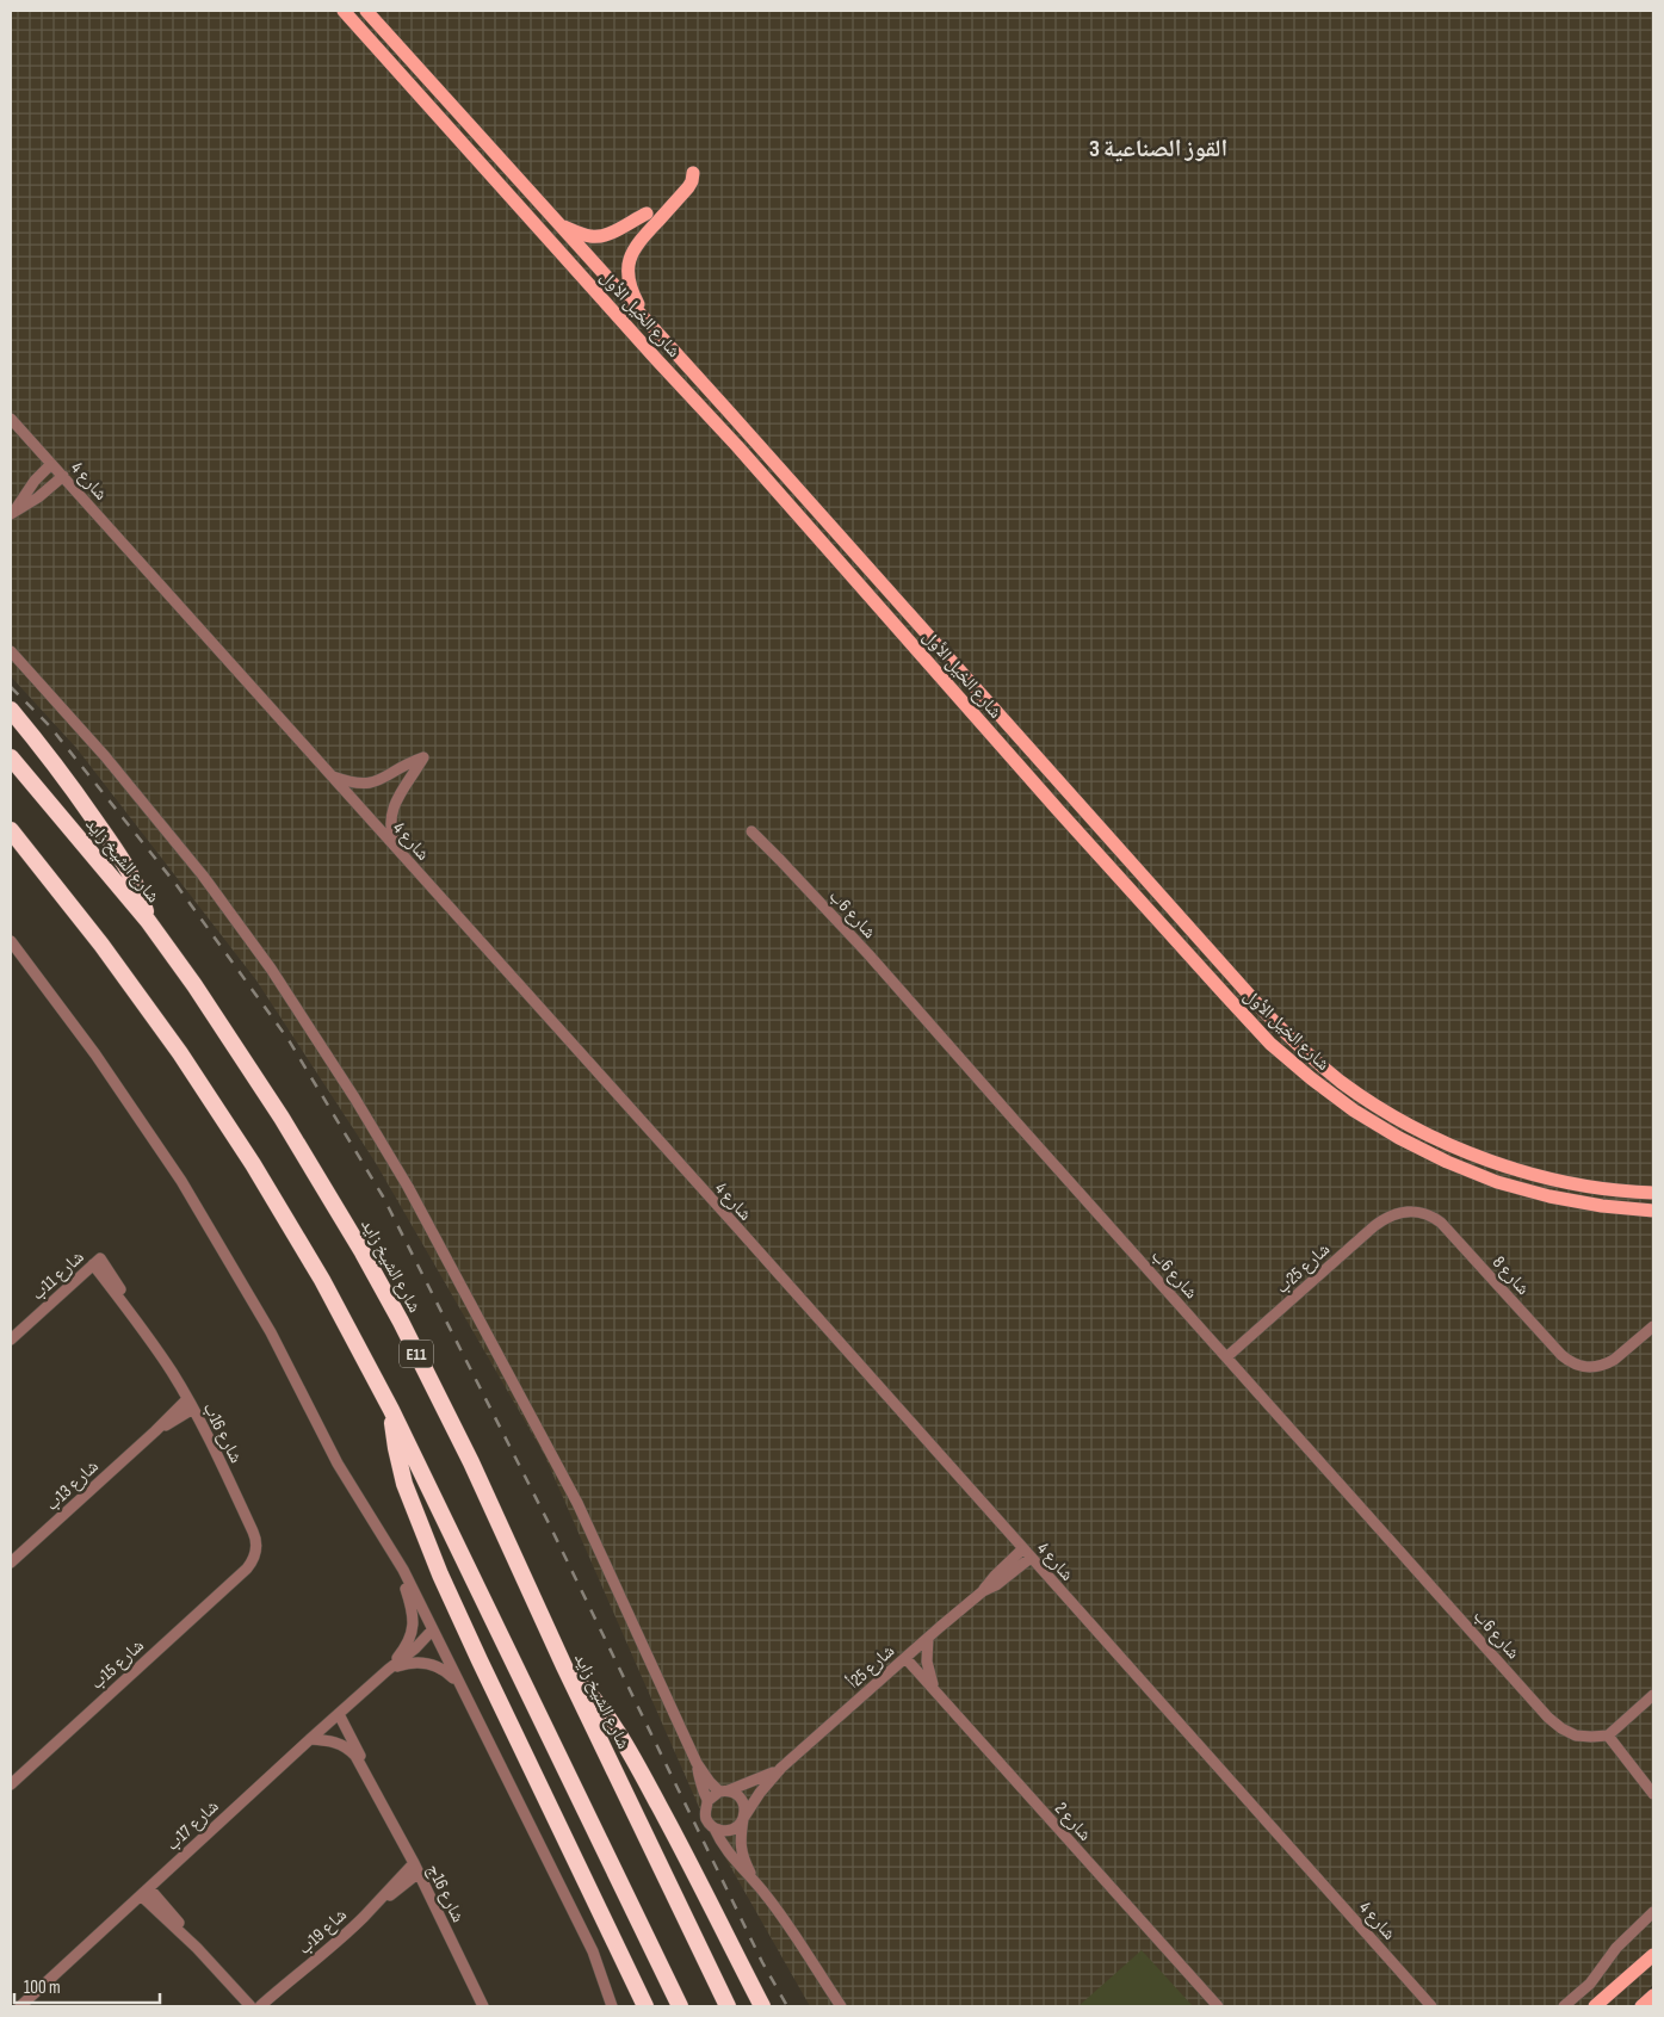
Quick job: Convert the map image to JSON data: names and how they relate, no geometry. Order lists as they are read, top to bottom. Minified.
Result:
{"streets":{"highway":["شارع الشيخ زايد","E11"],"main road":["شارع الخيل الأول"],"street":["شارع 4","شارع 6ب","شارع 25ب","شارع 11ب","شارع 8","شارع 16ب","شارع 13ب","شارع 15ب","شارع 25أ","شارع 2","شارع 17ب","شارع 16ج","شاع 19ب"]},"crossings":[["شارع 4","شارع 25أ"],["شارع 6ب","شارع 25ب"],["شارع 25ب","شارع 8"],["شارع 11ب","شارع 16ب"],["شارع 16ب","شارع 13ب"],["شارع 16ب","شارع 15ب"],["شارع 25أ","شارع 2"],["شارع 17ب","شارع 16ج"],["شارع 16ج","شاع 19ب"]],"districts":["القوز الصناعية 3"],"scale_bar":"100 m"}
